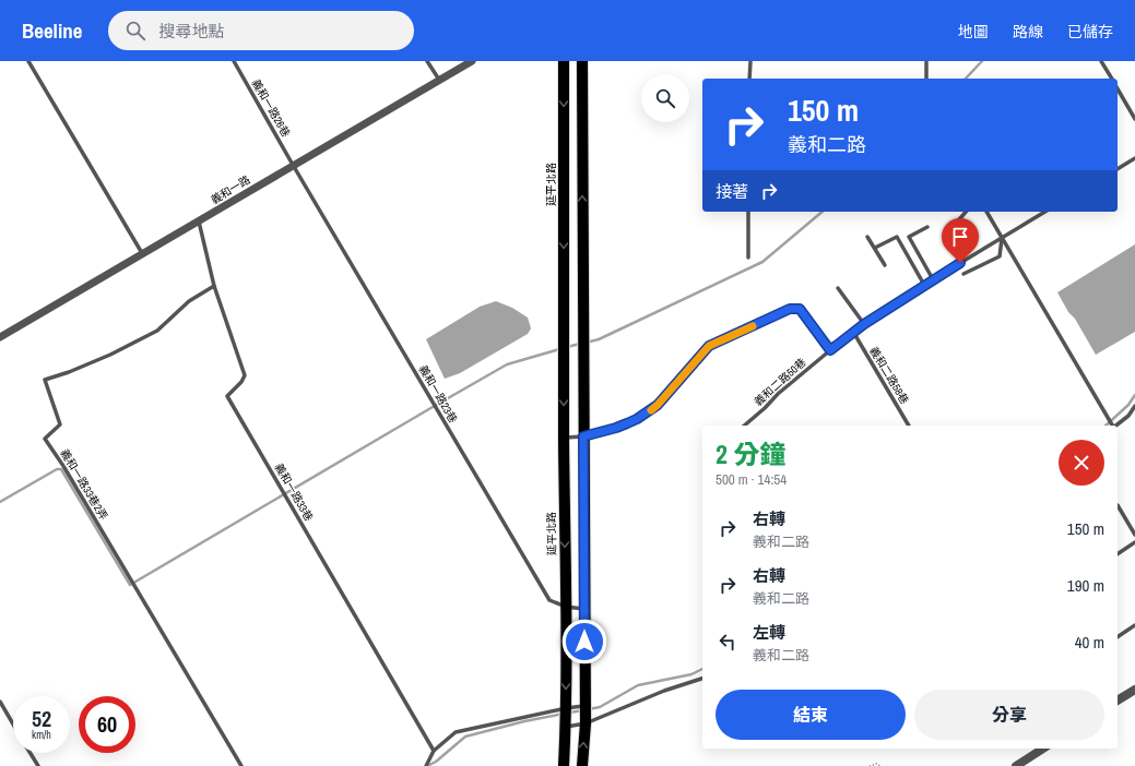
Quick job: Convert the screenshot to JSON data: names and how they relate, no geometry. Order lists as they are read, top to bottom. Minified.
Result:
{"streets":{"main road":["延平北路"],"street":["義和一路"],"lane":["義和一路26巷","義和二路58巷","義和二路50巷","義和一路23巷","義和一路33巷2弄","義和一路33巷"]},"crossings":[["義和一路26巷","義和一路"],["義和一路26巷","義和一路23巷"],["延平北路","義和一路23巷"],["義和一路","義和一路23巷"],["義和一路","義和一路33巷"],["義和二路58巷","義和二路50巷"],["義和一路33巷2弄","義和一路33巷"]],"page":{"header":"Beeline","search":"搜尋地點","nav":["地圖","路線","已儲存"],"turn":["150 m","義和二路"],"then":"接著","heading":["2 分鐘","500 m · 14:54"],"list":[{"name":"右轉","note":"義和二路","value":"150 m"},{"name":"右轉","note":"義和二路","value":"190 m"},{"name":"左轉","note":"義和二路","value":"40 m"}],"buttons":["結束","分享"],"speed":"52 km/h","limit":"60"}}
